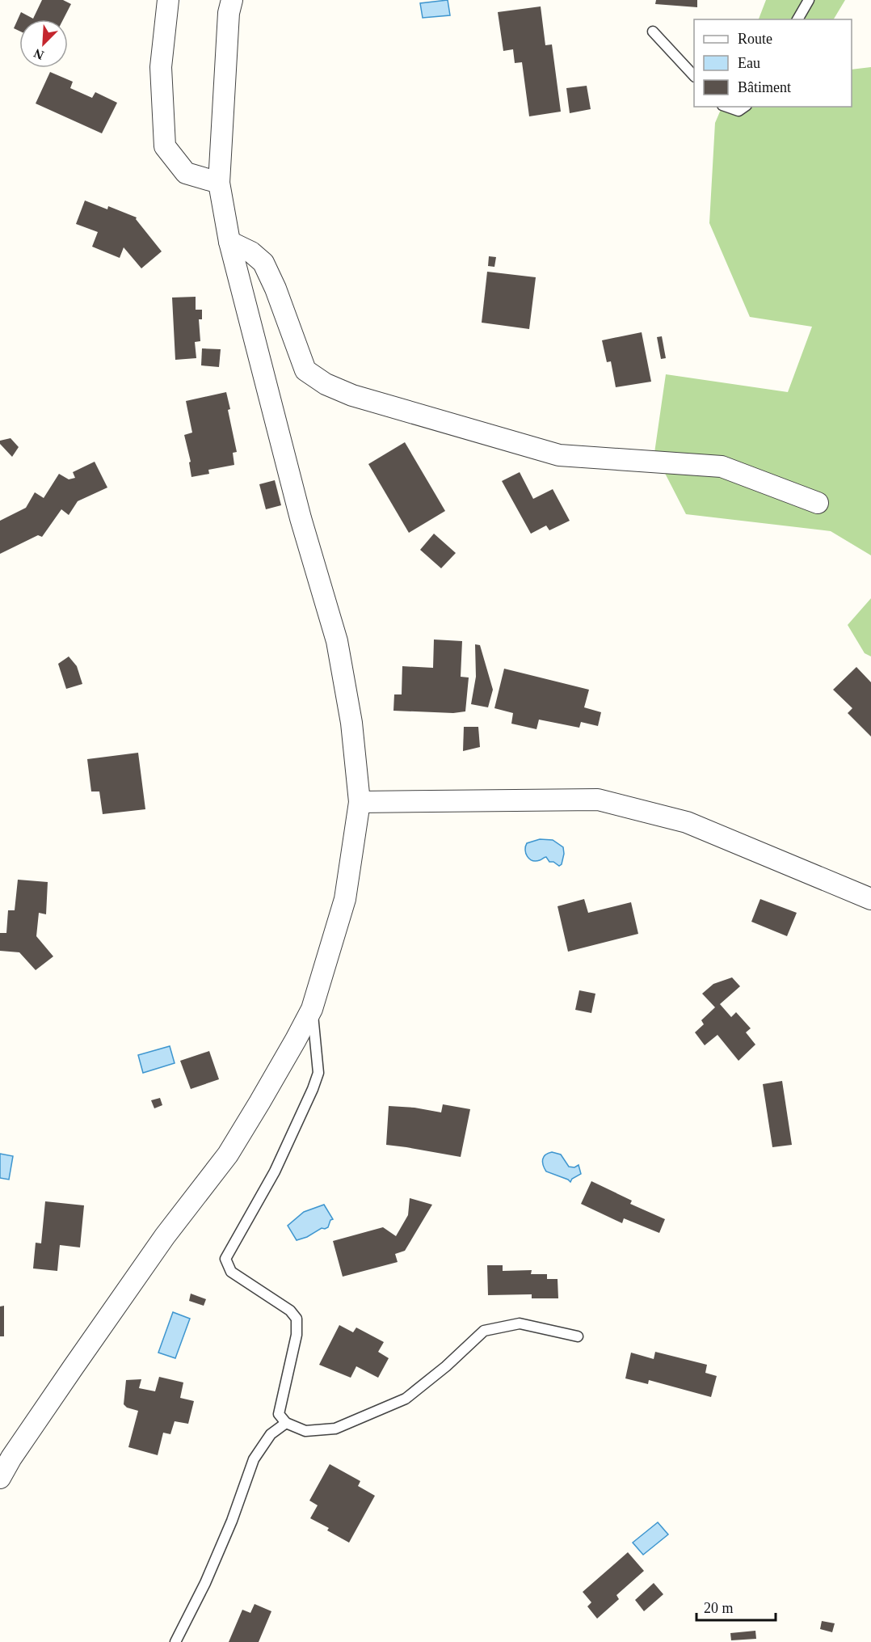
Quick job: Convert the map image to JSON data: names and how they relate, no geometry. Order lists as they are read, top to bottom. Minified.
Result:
{"legend":["Route","Eau","Bâtiment"],"scale_bar":"20 m","north":"bottom left"}
